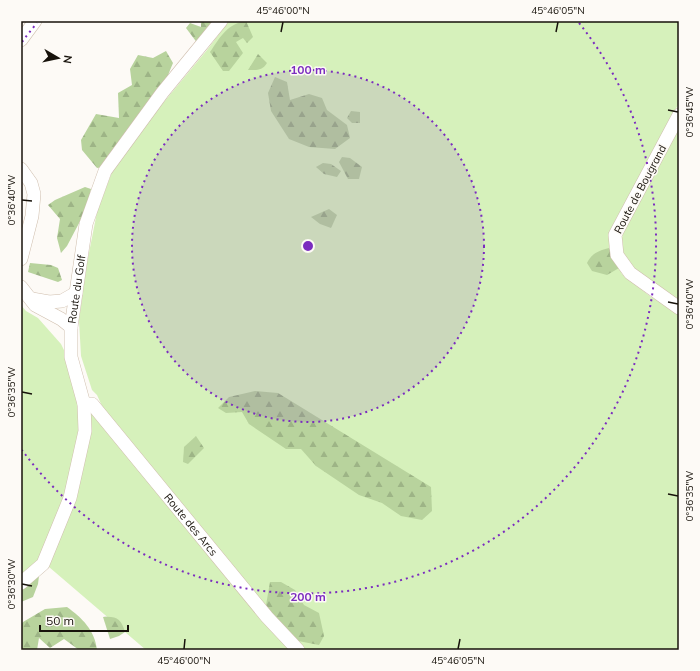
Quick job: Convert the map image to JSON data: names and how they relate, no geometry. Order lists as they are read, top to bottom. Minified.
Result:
{"streets":{"street":["Route de Bougrand","Route du Golf","Route des Arcs"]},"crossings":[["Route du Golf","Route des Arcs"]],"scale_bar":"50 m","north":"right","coordinates":["45°46'00\"N","45°46'05\"N","0°36'45\"W","0°36'40\"W","0°36'35\"W","0°36'30\"W"],"rings":["100 m","200 m"]}
